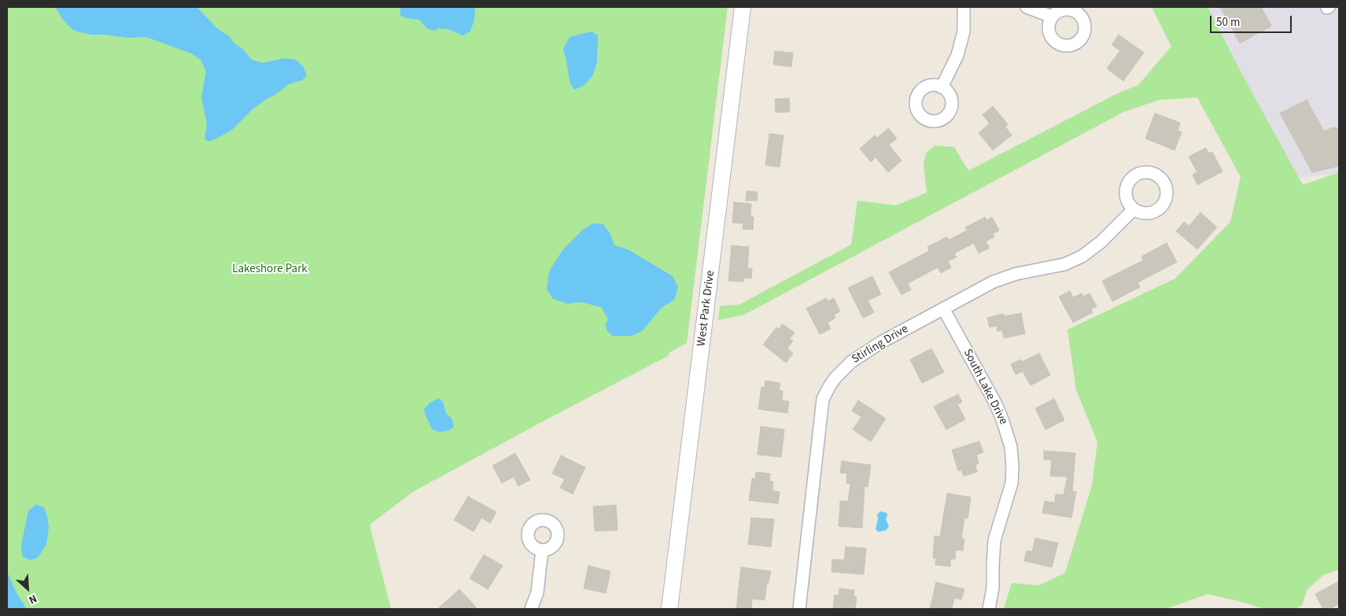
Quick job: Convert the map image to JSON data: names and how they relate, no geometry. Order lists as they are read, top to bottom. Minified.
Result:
{"streets":{"street":["West Park Drive","Stirling Drive","South Lake Drive"]},"crossings":[["Stirling Drive","South Lake Drive"]],"parks":["Lakeshore Park"],"scale_bar":"50 m","north":"bottom right"}
